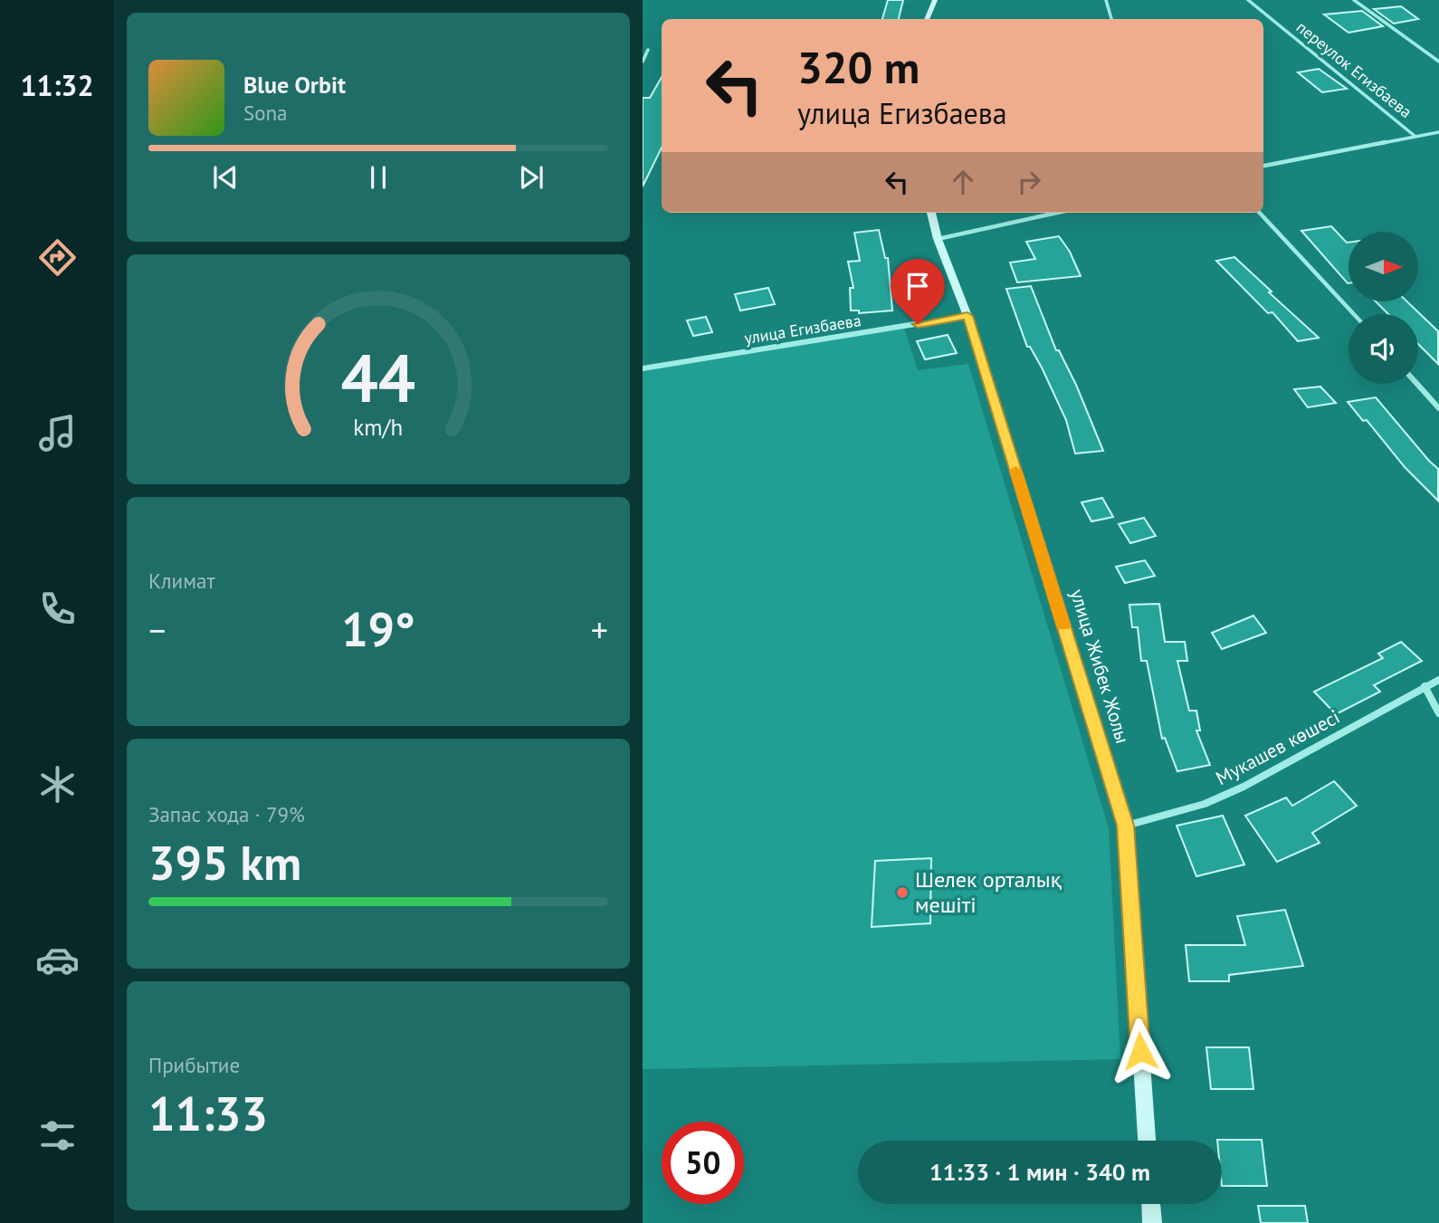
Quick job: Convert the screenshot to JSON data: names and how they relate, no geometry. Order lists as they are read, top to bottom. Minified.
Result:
{"streets":{"main road":["улица Жибек Жолы"],"street":["переулок Егизбаева","улица Егизбаева","Мукашев көшесі"]},"crossings":[["улица Егизбаева","улица Жибек Жолы"],["улица Жибек Жолы","Мукашев көшесі"]],"places":["Шелек орталық мешіті"],"north":"right","page":{"tabs":"11:32","turn":["320 m","улица Егизбаева"],"song":["Blue Orbit","Sona"],"tile":["Климат",["Запас хода · 79%","395 km"],["Прибытие","11:33"]],"heat":["−","19°","+"],"limit":"50","trip":"11:33 · 1 мин · 340 m","gauge":["44","km/h"]}}
